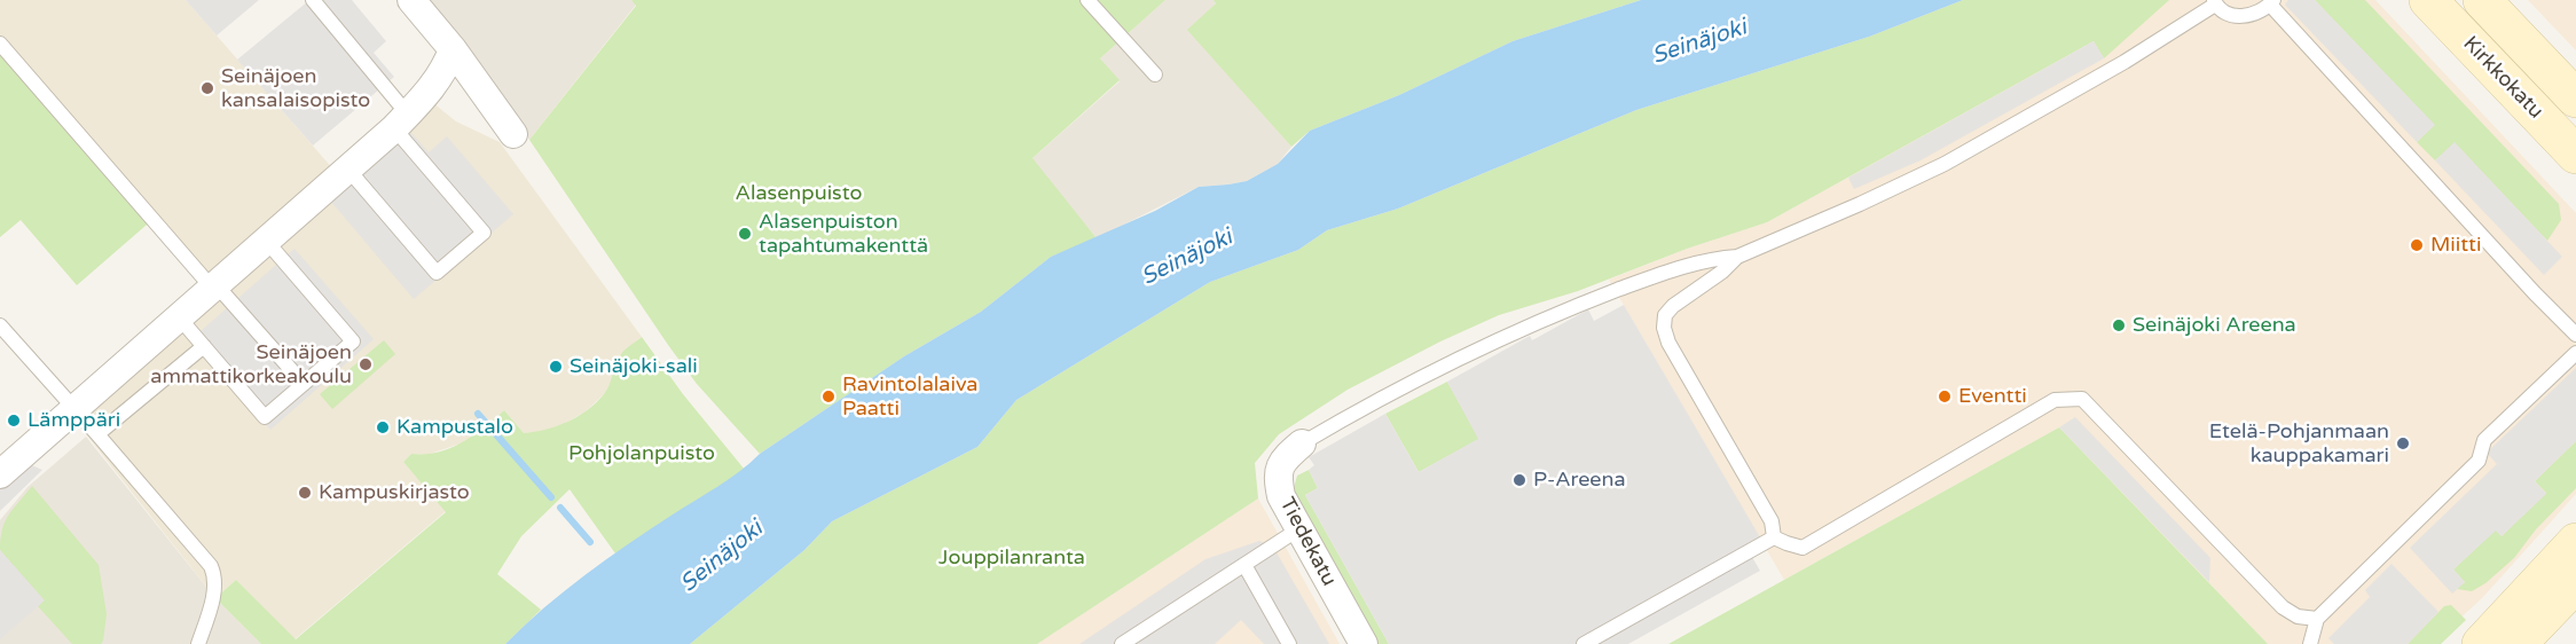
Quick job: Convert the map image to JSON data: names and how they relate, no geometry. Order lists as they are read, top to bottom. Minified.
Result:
{"streets":{"main road":["Kirkkokatu"],"street":["Tiedekatu"]},"water":["Seinäjoki"],"parks":["Alasenpuisto","Pohjolanpuisto","Jouppilanranta"],"places":["Seinäjoen kansalaisopisto","Alasenpuiston tapahtumakenttä","Miitti","Seinäjoki Areena","Seinäjoen ammattikorkeakoulu","Seinäjoki-sali","Ravintolalaiva Paatti","Eventti","Lämppäri","Kampustalo","Etelä-Pohjanmaan kauppakamari","P-Areena","Kampuskirjasto"]}
